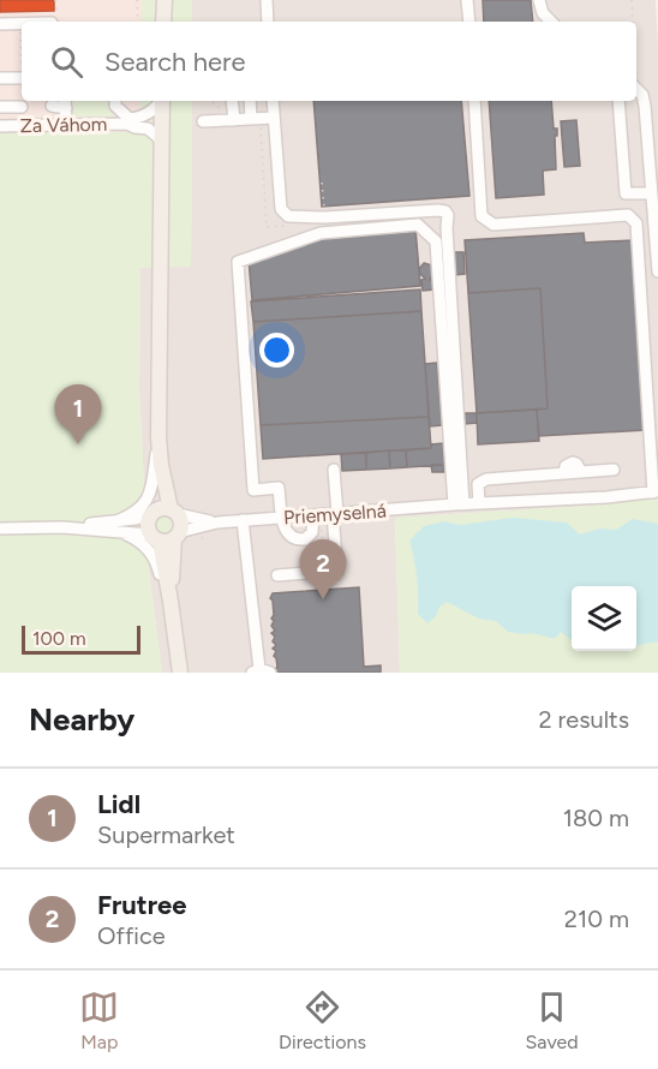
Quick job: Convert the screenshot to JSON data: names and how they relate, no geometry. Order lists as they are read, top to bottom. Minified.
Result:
{"streets":{"street":["Za Váhom","Priemyselná"]},"scale_bar":"100 m","page":{"search":"Search here","pins":["1","2"],"scale":"100 m","heading":["Nearby","2 results"],"list":[{"mark":"1","name":"Lidl","note":"Supermarket","value":"180 m"},{"mark":"2","name":"Frutree","note":"Office","value":"210 m"}],"nav":["Map","Directions","Saved"]}}
